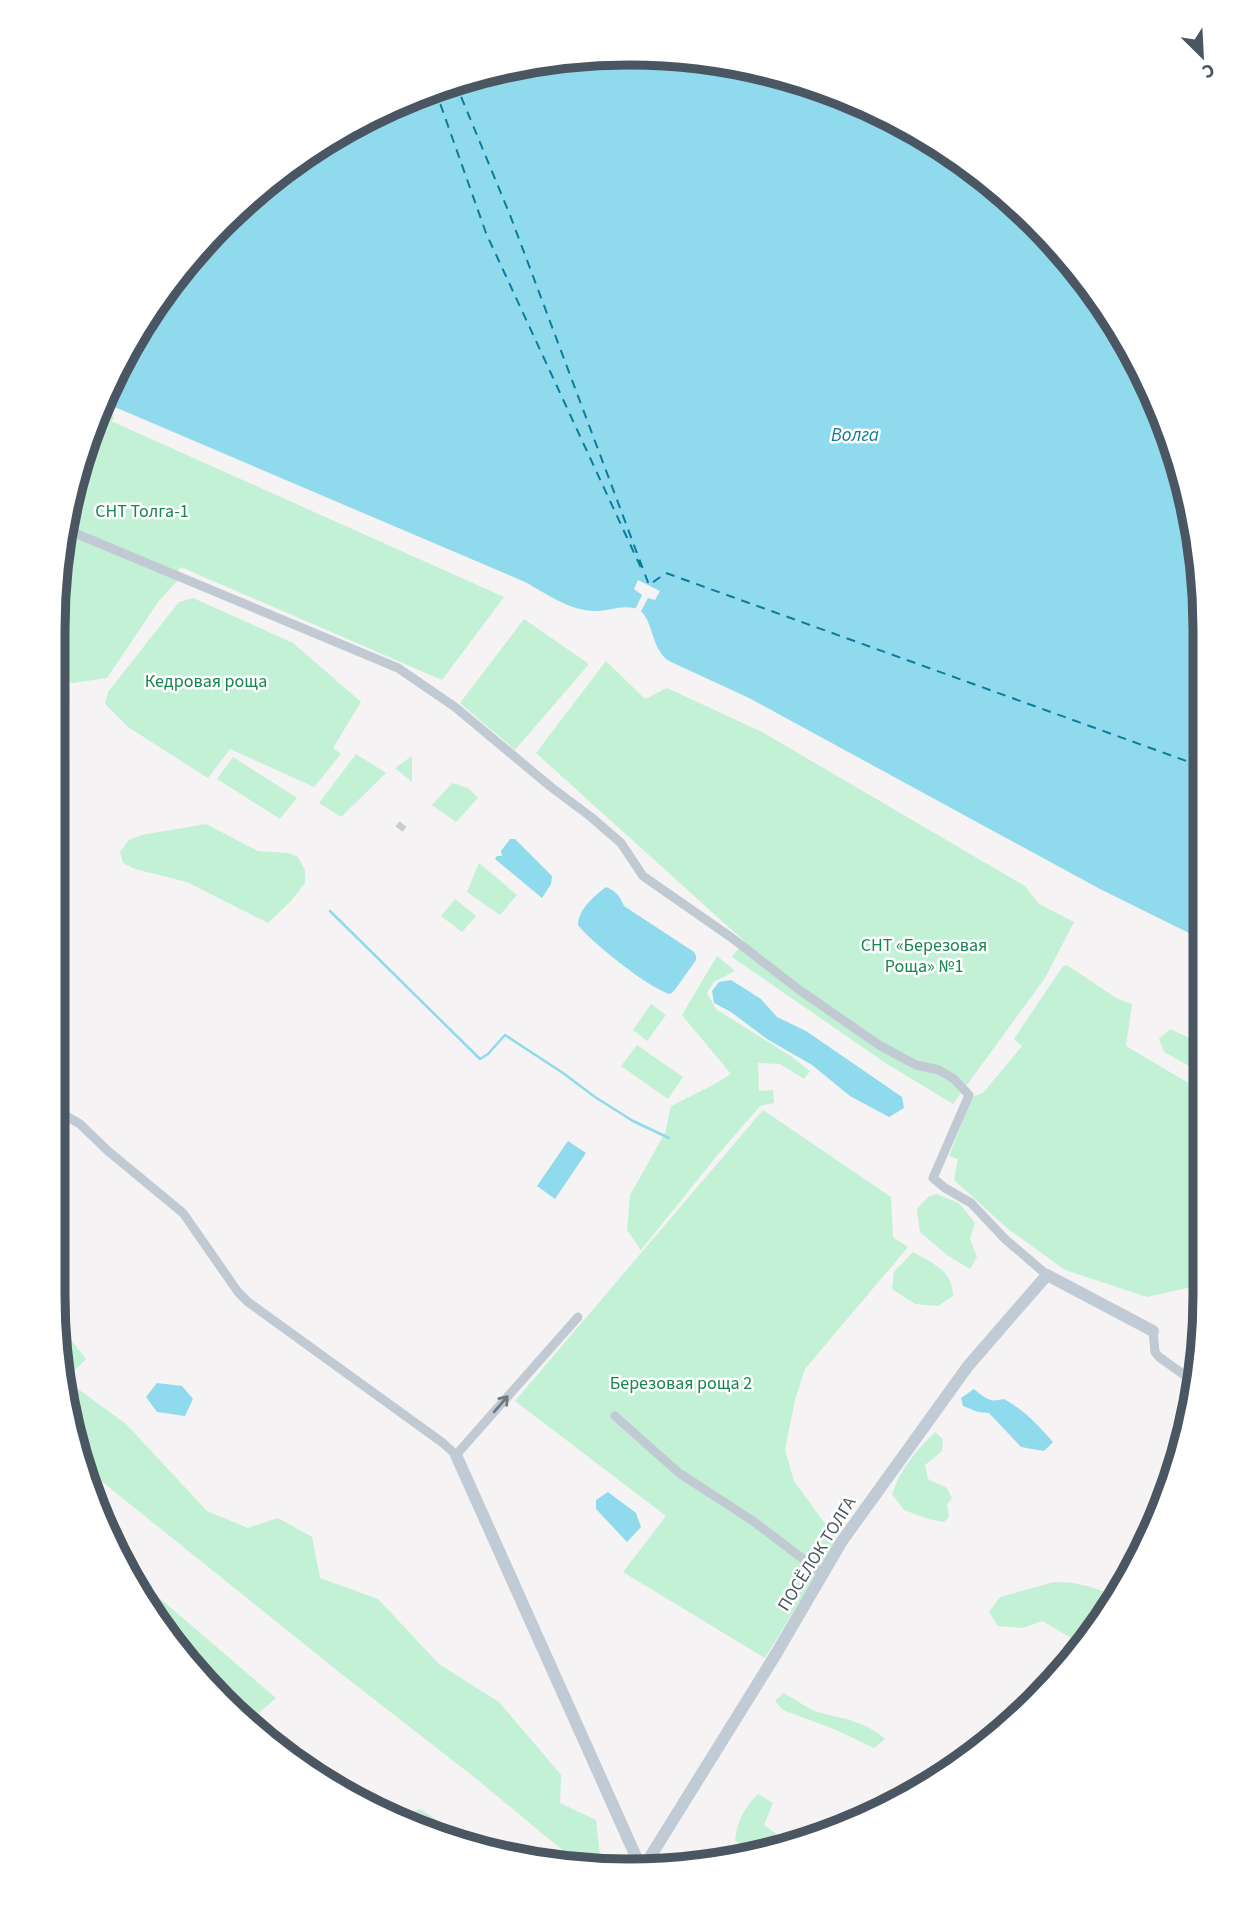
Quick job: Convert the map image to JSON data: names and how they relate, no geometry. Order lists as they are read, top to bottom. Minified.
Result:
{"streets":{"street":["ПОСЁЛОК ТОЛГА"]},"water":["Волга"],"parks":["СНТ Толга-1","Кедровая роща","СНТ «Березовая Роща» №1","Березовая роща 2"],"north":"bottom right"}
